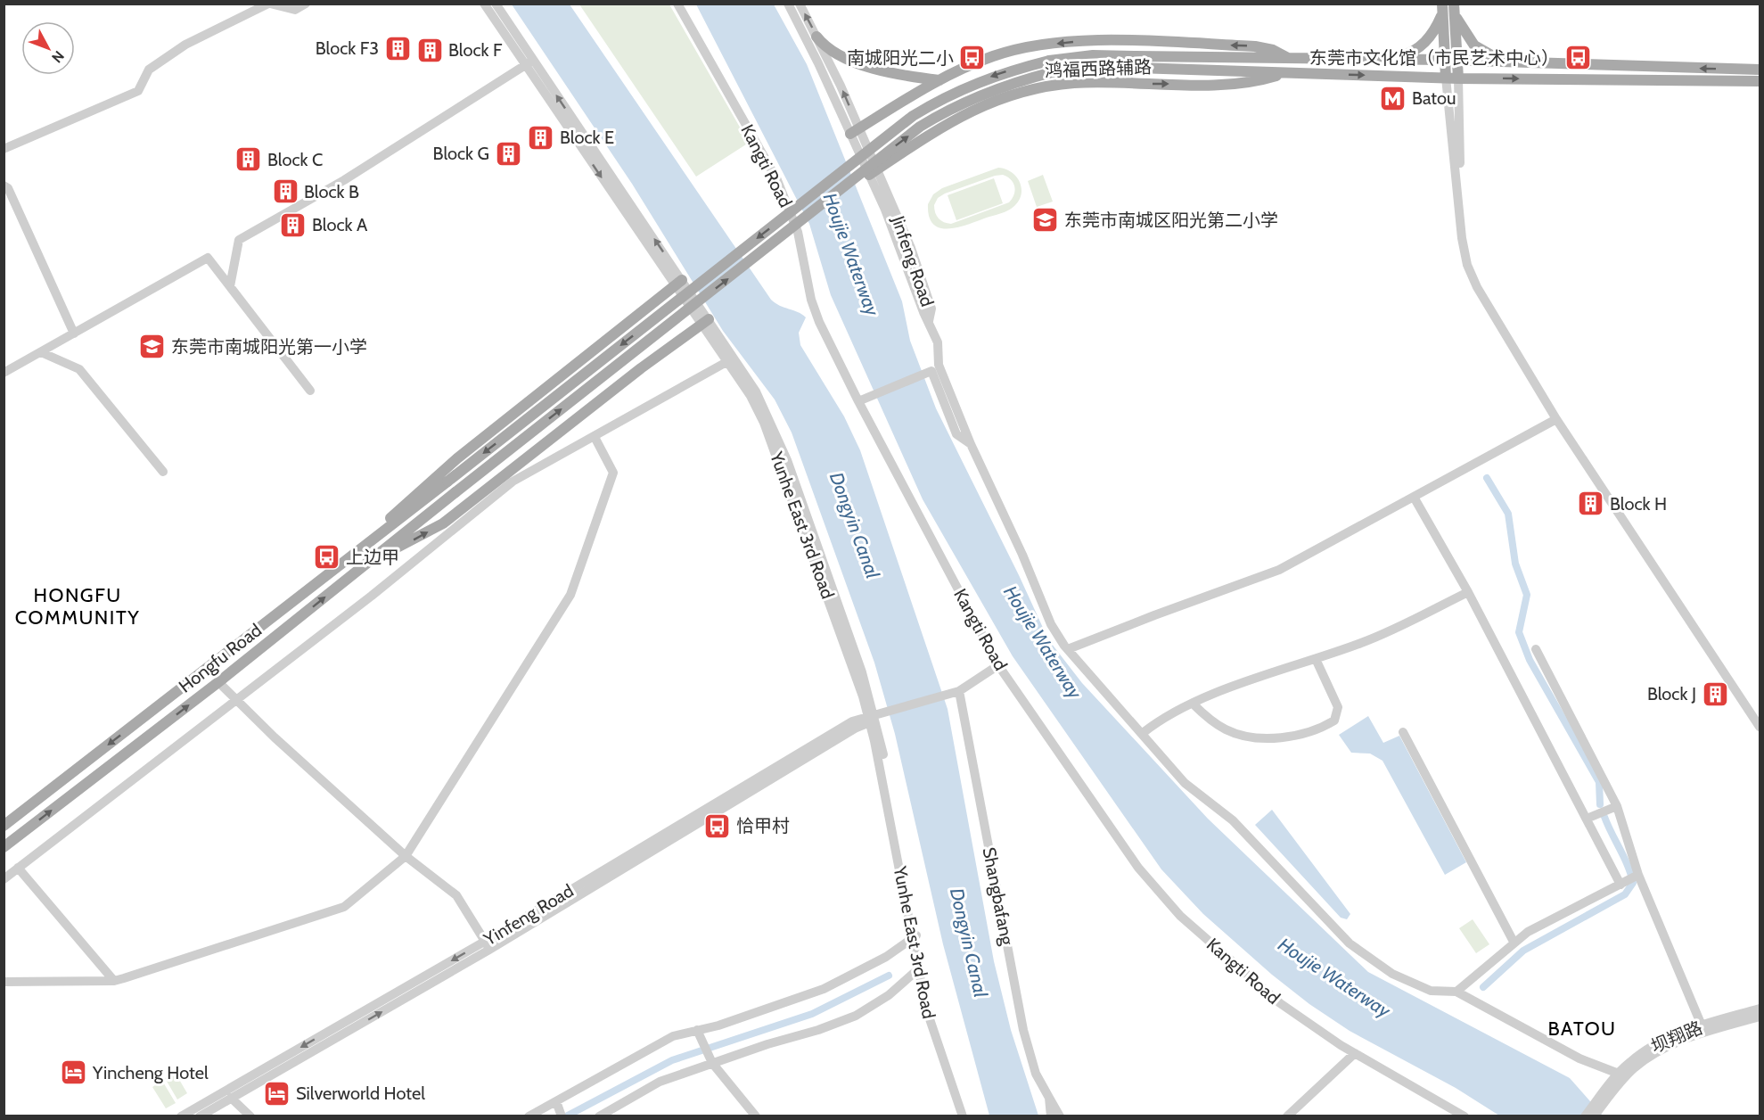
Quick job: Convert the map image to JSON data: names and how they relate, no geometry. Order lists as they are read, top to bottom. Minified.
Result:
{"streets":{"main road":["鸿福西路辅路","Hongfu Road"],"street":["Kangti Road","Jinfeng Road","Yunhe East 3rd Road","Shangbafang","Yinfeng Road","坝翔路"]},"crossings":[["鸿福西路辅路","Jinfeng Road"],["Kangti Road","Yinfeng Road"],["Yunhe East 3rd Road","Yinfeng Road"],["Shangbafang","Yinfeng Road"]],"districts":["HONGFU COMMUNITY","BATOU"],"water":["Houjie Waterway","Dongyin Canal"],"places":{"building":["Block F3","Block F","Block E","Block G","Block C","Block B","Block A","Block H","Block J"],"bus stop":["南城阳光二小","东莞市文化馆（市民艺术中心）","上边甲","恰甲村"],"metro station":["Batou"],"school or university":["东莞市南城区阳光第二小学","东莞市南城阳光第一小学"],"hotel":["Yincheng Hotel","Silverworld Hotel"]},"north":"bottom right"}
